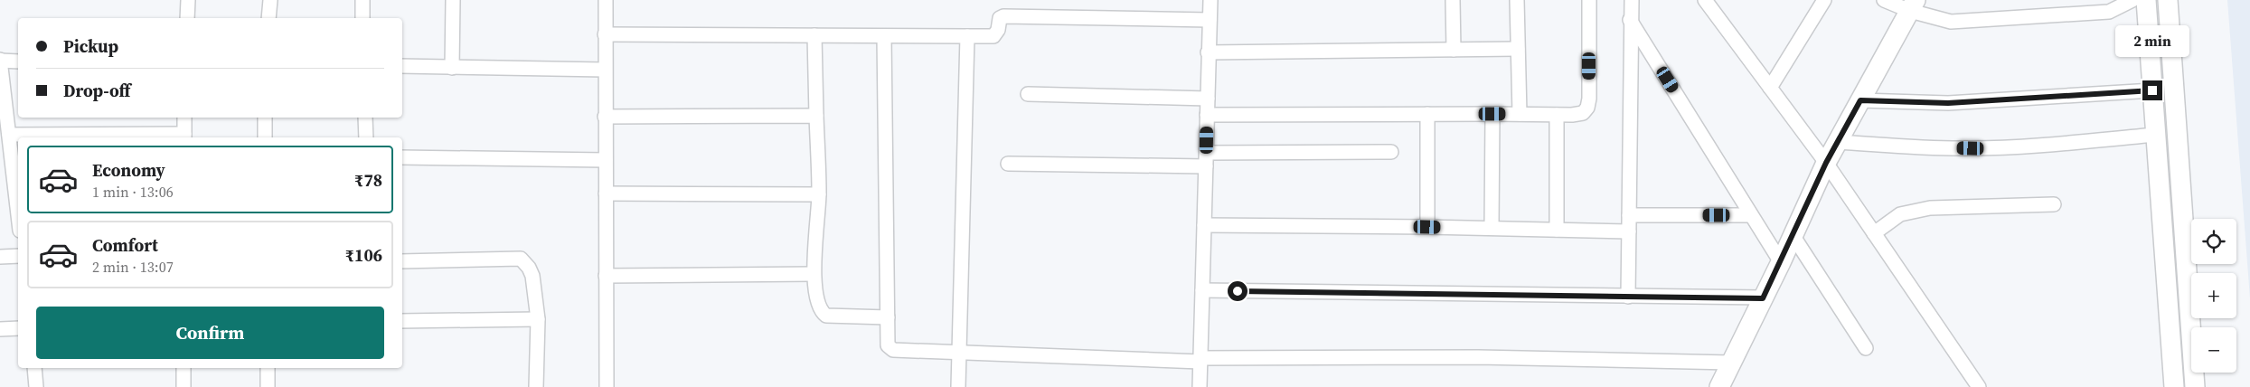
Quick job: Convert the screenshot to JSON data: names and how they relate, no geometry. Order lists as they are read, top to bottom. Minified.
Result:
{"page":{"banner":["Pickup","Drop-off"],"bubble":"2 min","list":[{"name":"Economy","note":"1 min · 13:06","value":"₹78"},{"name":"Comfort","note":"2 min · 13:07","value":"₹106"}],"map_buttons":["+","−"],"buttons":"Confirm"}}
